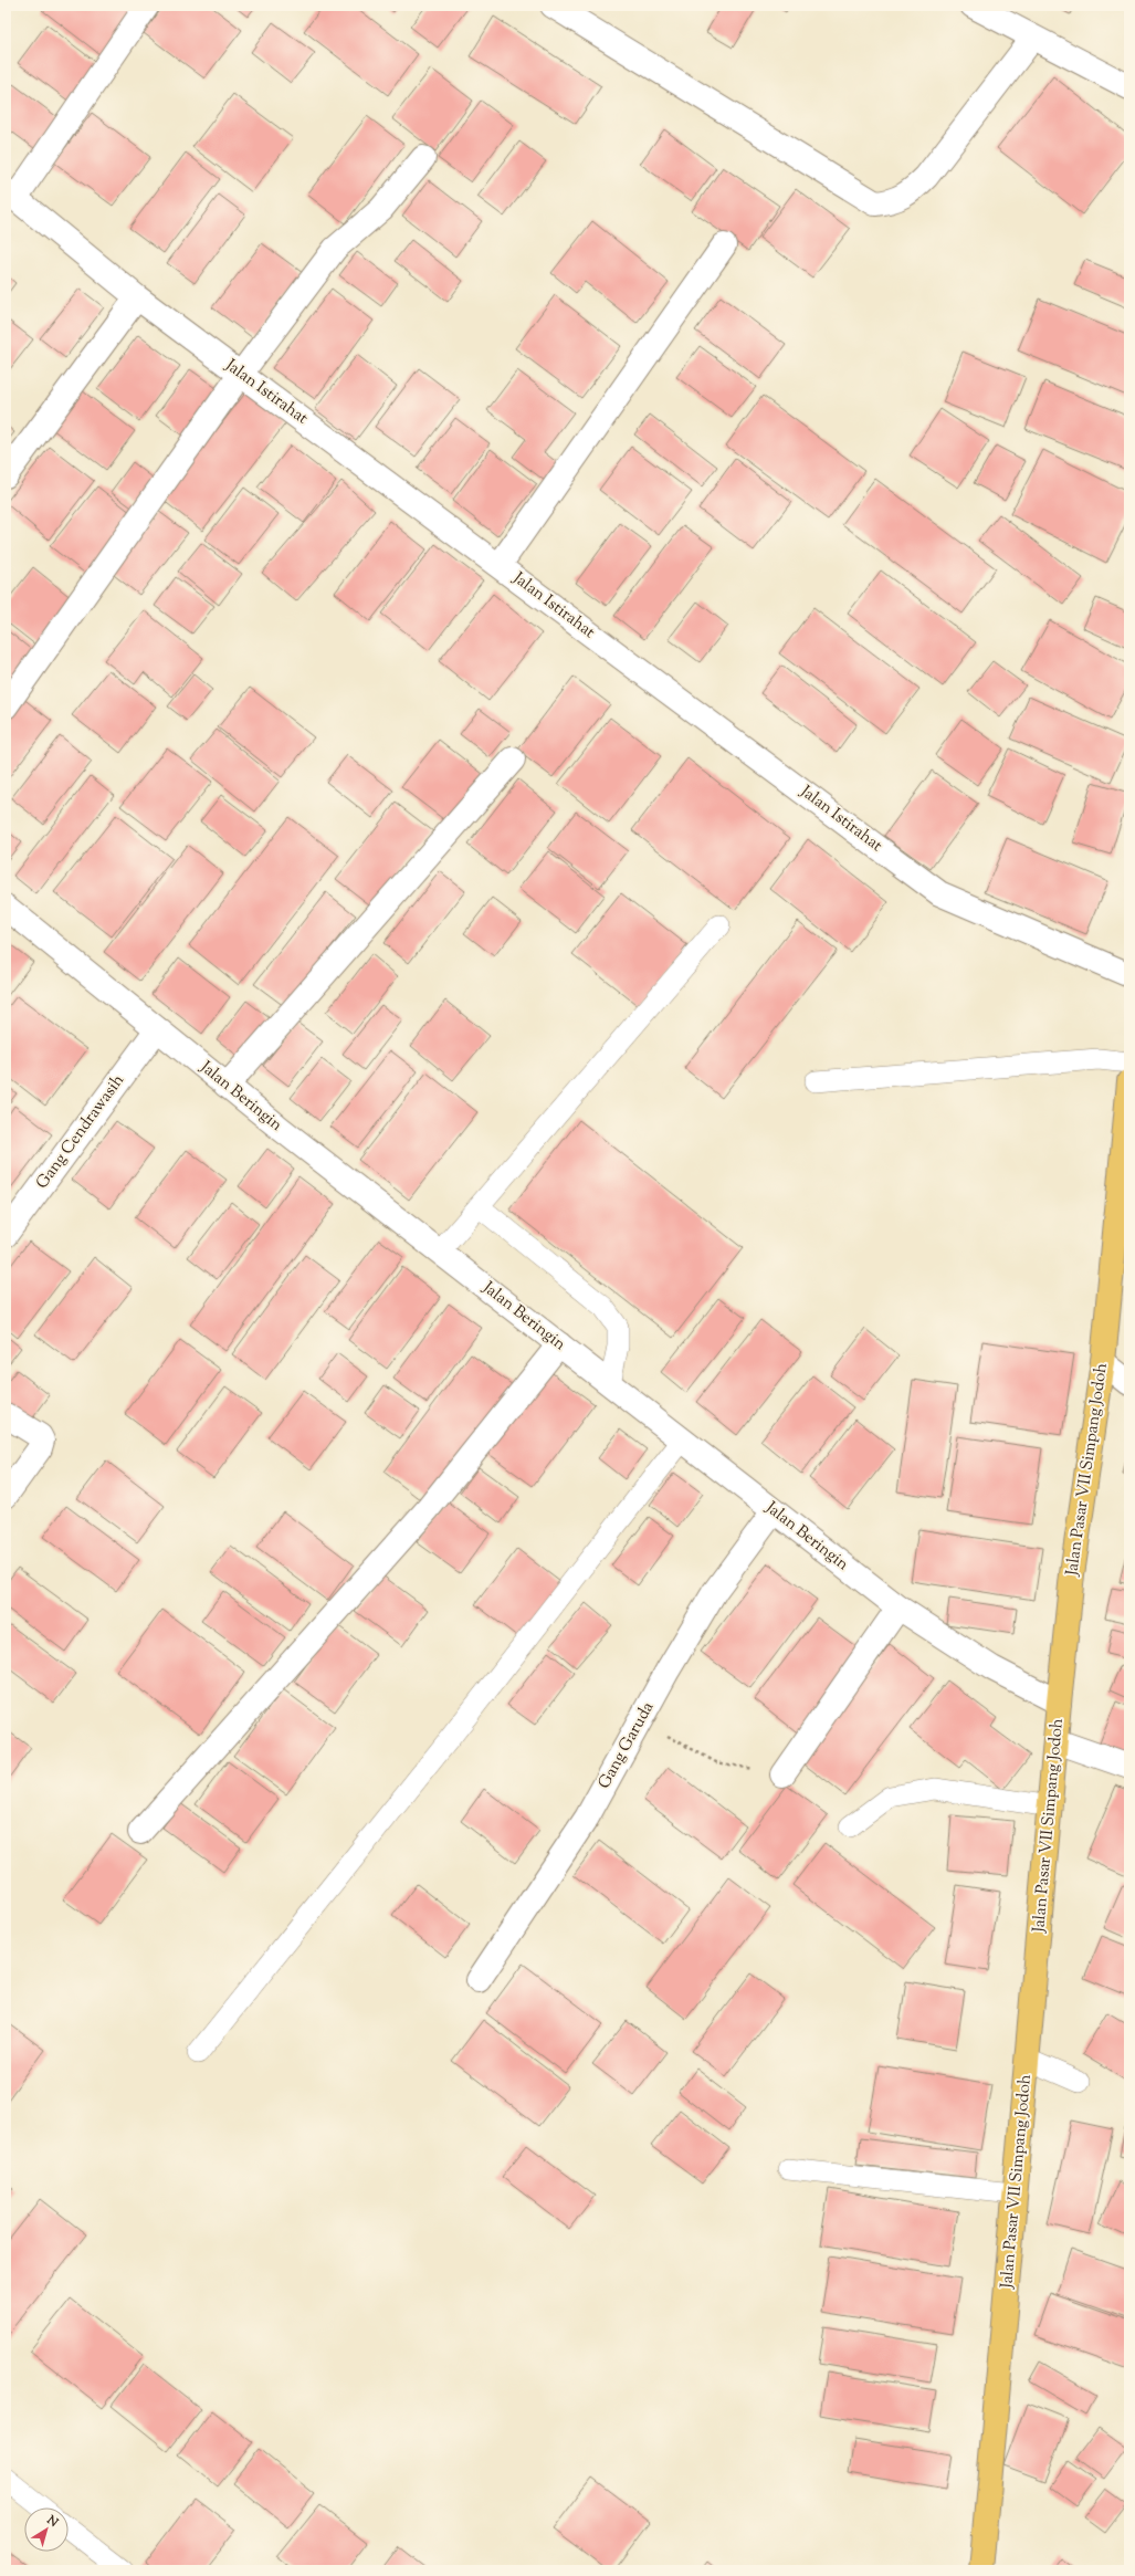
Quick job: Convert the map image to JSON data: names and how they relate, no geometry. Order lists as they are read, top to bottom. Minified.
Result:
{"streets":{"main road":["Jalan Pasar VII Simpang Jodoh"],"street":["Jalan Istirahat","Jalan Beringin","Gang Cendrawasih","Gang Garuda"]},"crossings":[["Jalan Beringin","Gang Cendrawasih"],["Jalan Beringin","Jalan Pasar VII Simpang Jodoh"],["Jalan Beringin","Gang Garuda"]],"north":"top right"}
